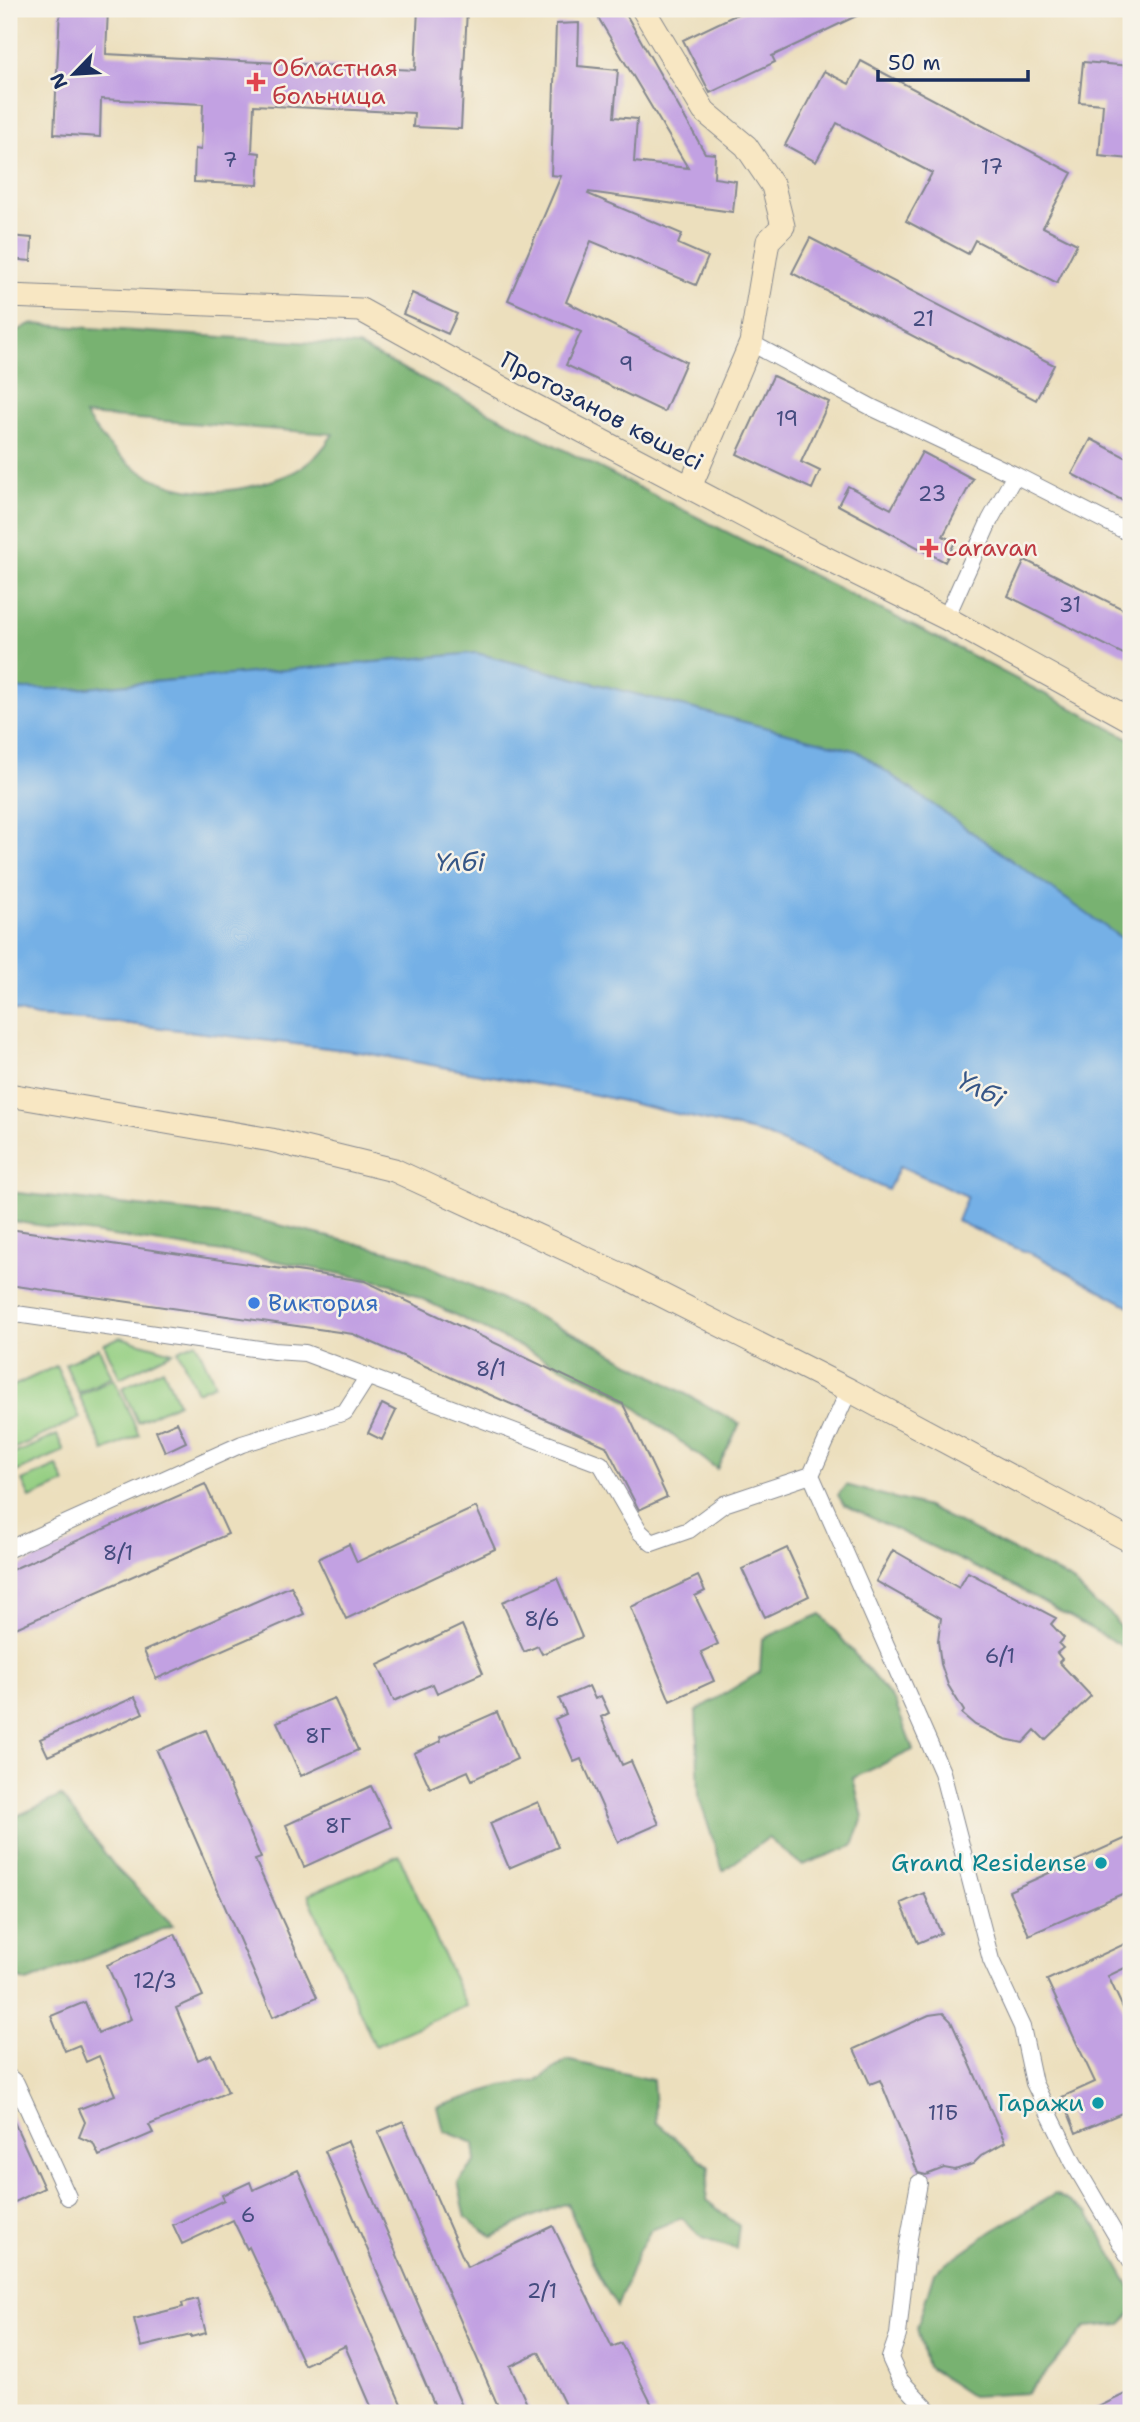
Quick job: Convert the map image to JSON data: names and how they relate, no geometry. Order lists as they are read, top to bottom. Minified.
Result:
{"streets":{"street":["Протозанов көшесі"]},"water":["Үлбі"],"places":{"health":["Областная больница","Caravan"],"other":["Виктория","Grand Residense","Гаражи"]},"house_numbers":["7","17","21","9","19","23","31","8/1","8/1","8/6","6/1","8Г","8Г","12/3","11Б","6","2/1"],"scale_bar":"50 m","north":"bottom left"}
